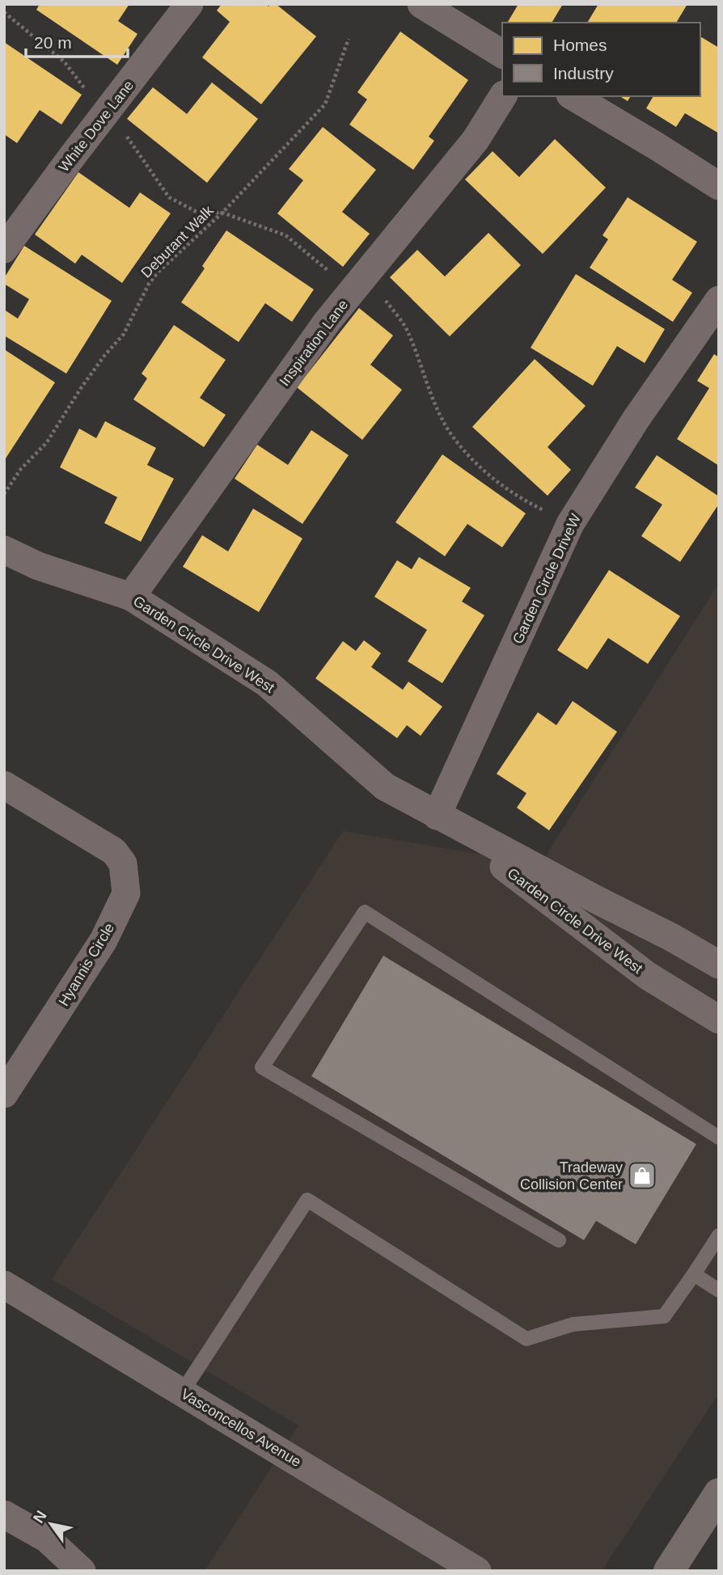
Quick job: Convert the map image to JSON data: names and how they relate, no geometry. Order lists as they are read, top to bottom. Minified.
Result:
{"streets":{"street":["White Dove Lane","Inspiration Lane","Garden Circle DriveW","Garden Circle Drive West","Hyannis Circle","Vasconcellos Avenue"],"path":["Debutant Walk"]},"crossings":[["Inspiration Lane","Garden Circle Drive West"],["Garden Circle DriveW","Garden Circle Drive West"]],"places":{"shop":["Tradeway Collision Center"]},"legend":["Homes","Industry"],"scale_bar":"20 m","north":"top left"}
